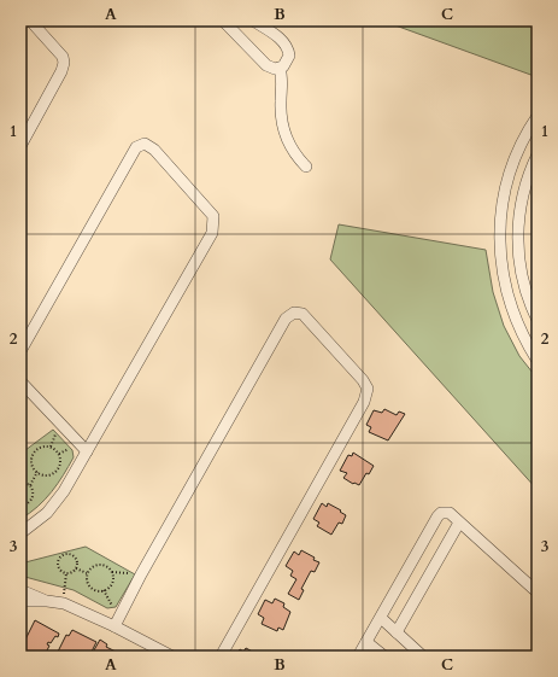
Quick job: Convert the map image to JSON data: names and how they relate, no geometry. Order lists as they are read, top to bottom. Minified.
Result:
{"grid":{"columns":["A","B","C"],"rows":["1","2","3"]}}
